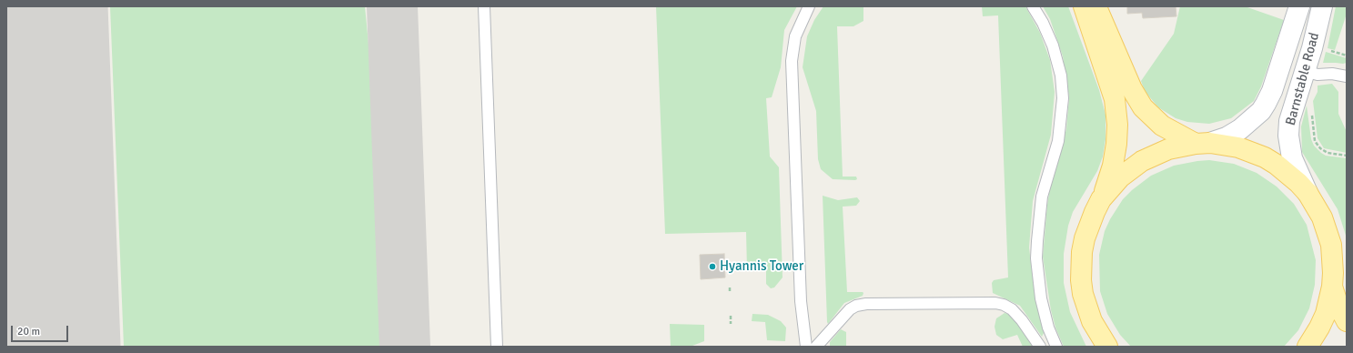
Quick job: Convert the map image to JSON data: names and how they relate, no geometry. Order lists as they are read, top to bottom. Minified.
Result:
{"streets":{"main road":["Barnstable Road"]},"places":["Hyannis Tower"],"scale_bar":"20 m"}
